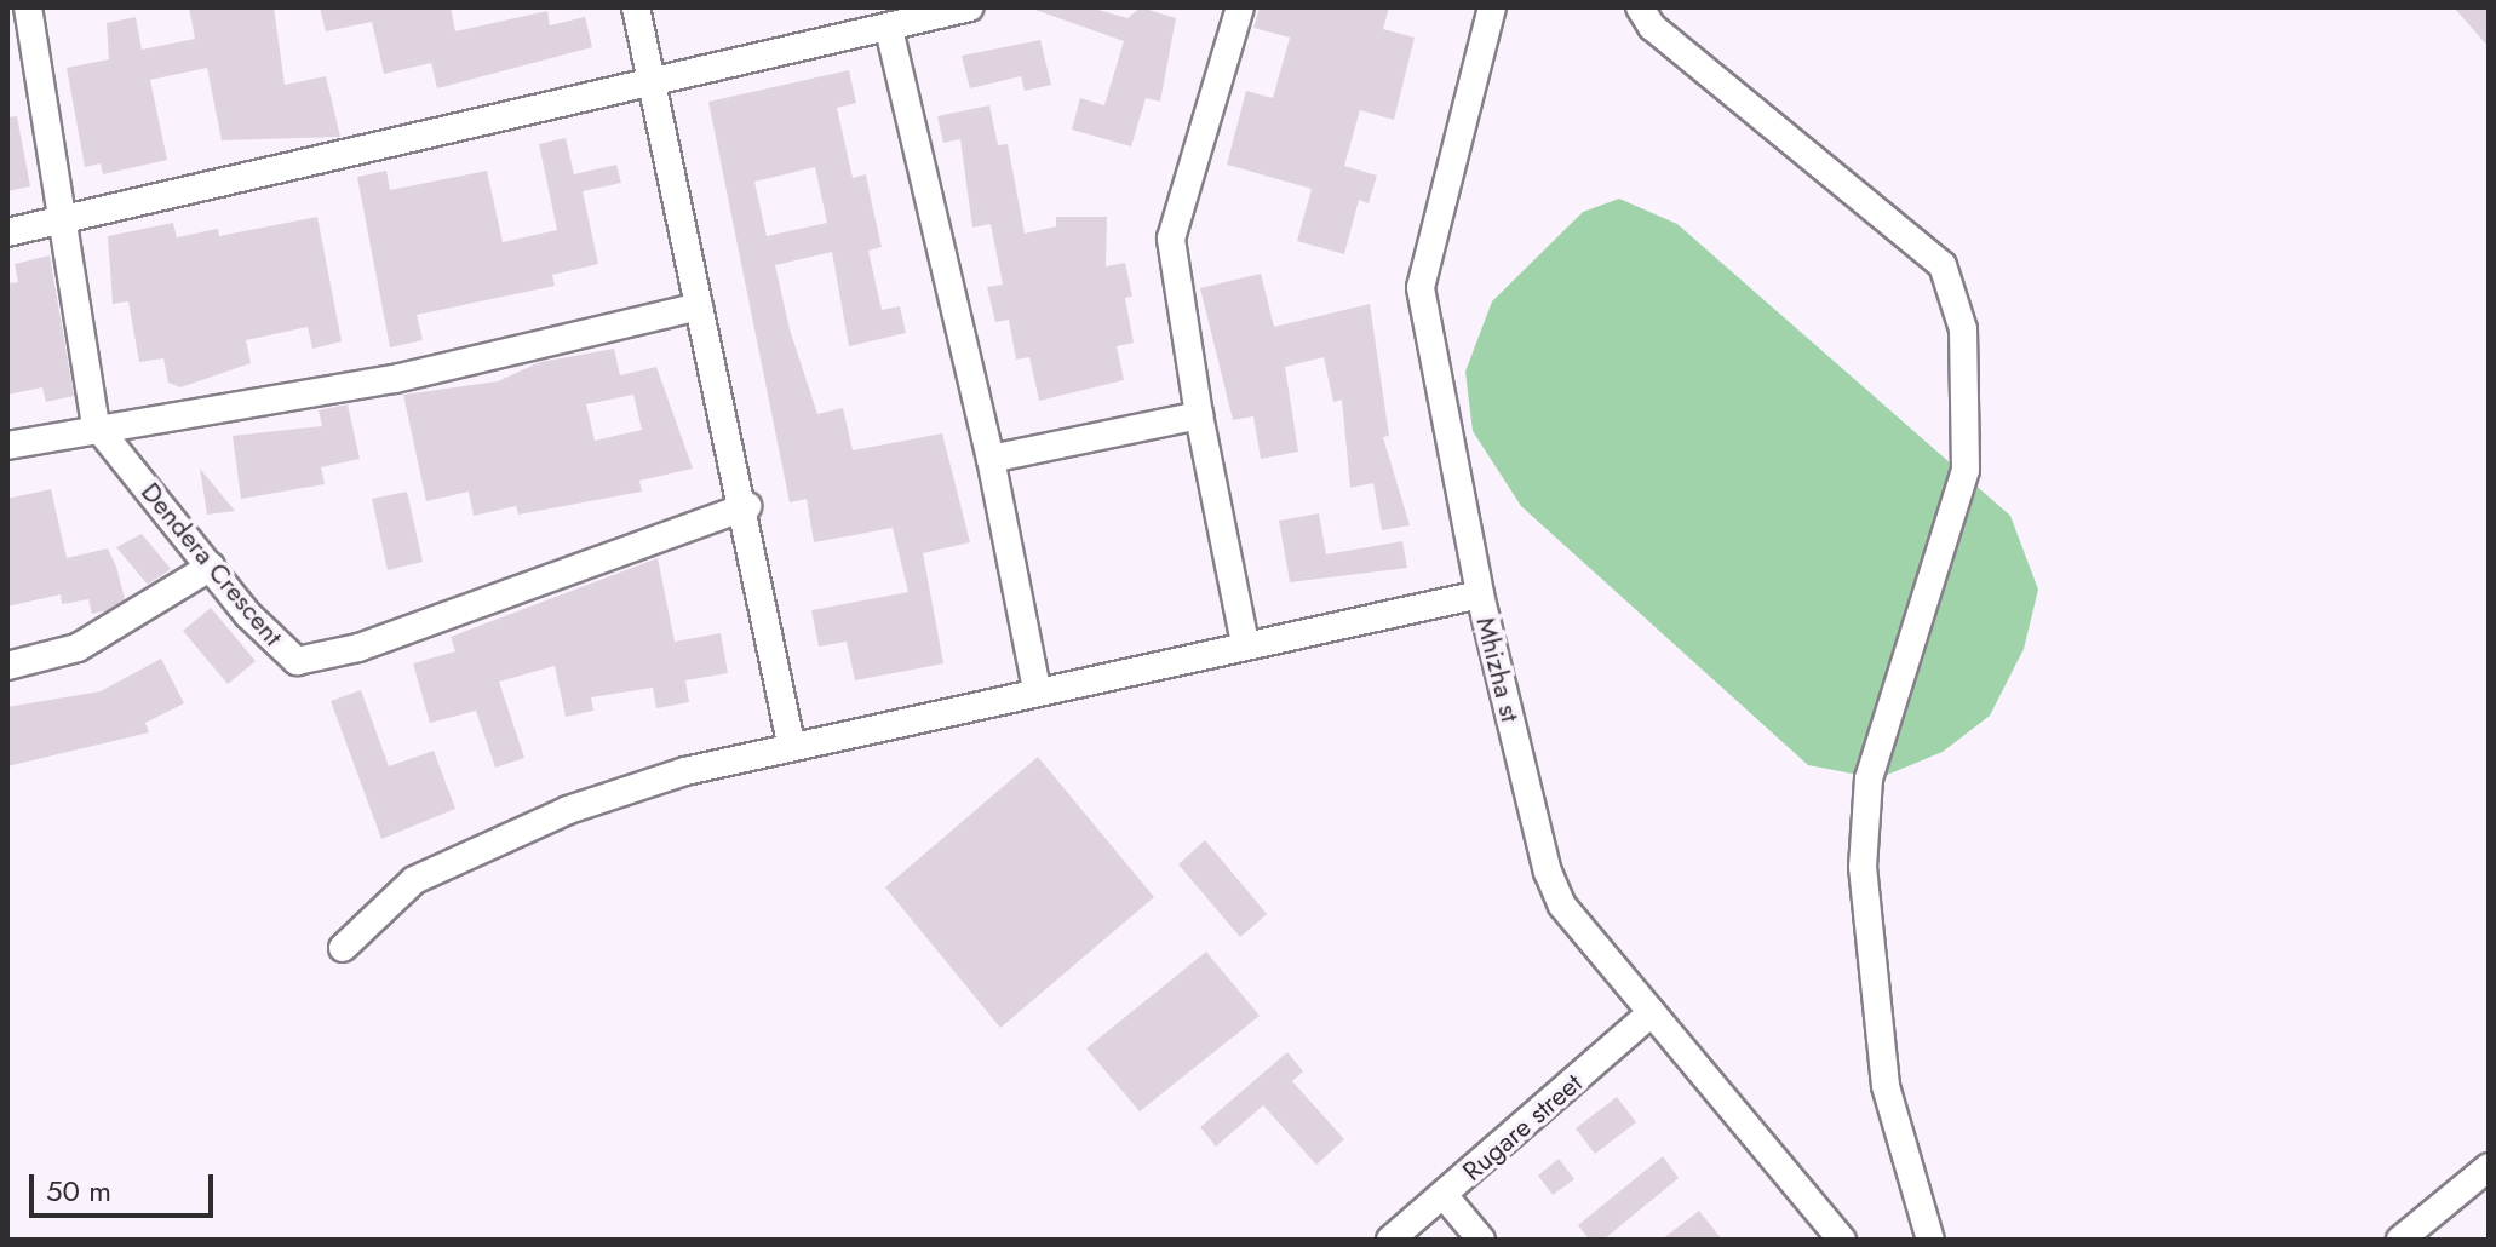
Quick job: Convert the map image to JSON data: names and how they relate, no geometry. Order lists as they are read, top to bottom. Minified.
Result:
{"streets":{"street":["Dendera Crescent","Mhizha st","Rugare street"]},"crossings":[["Mhizha st","Rugare street"]],"scale_bar":"50 m"}
